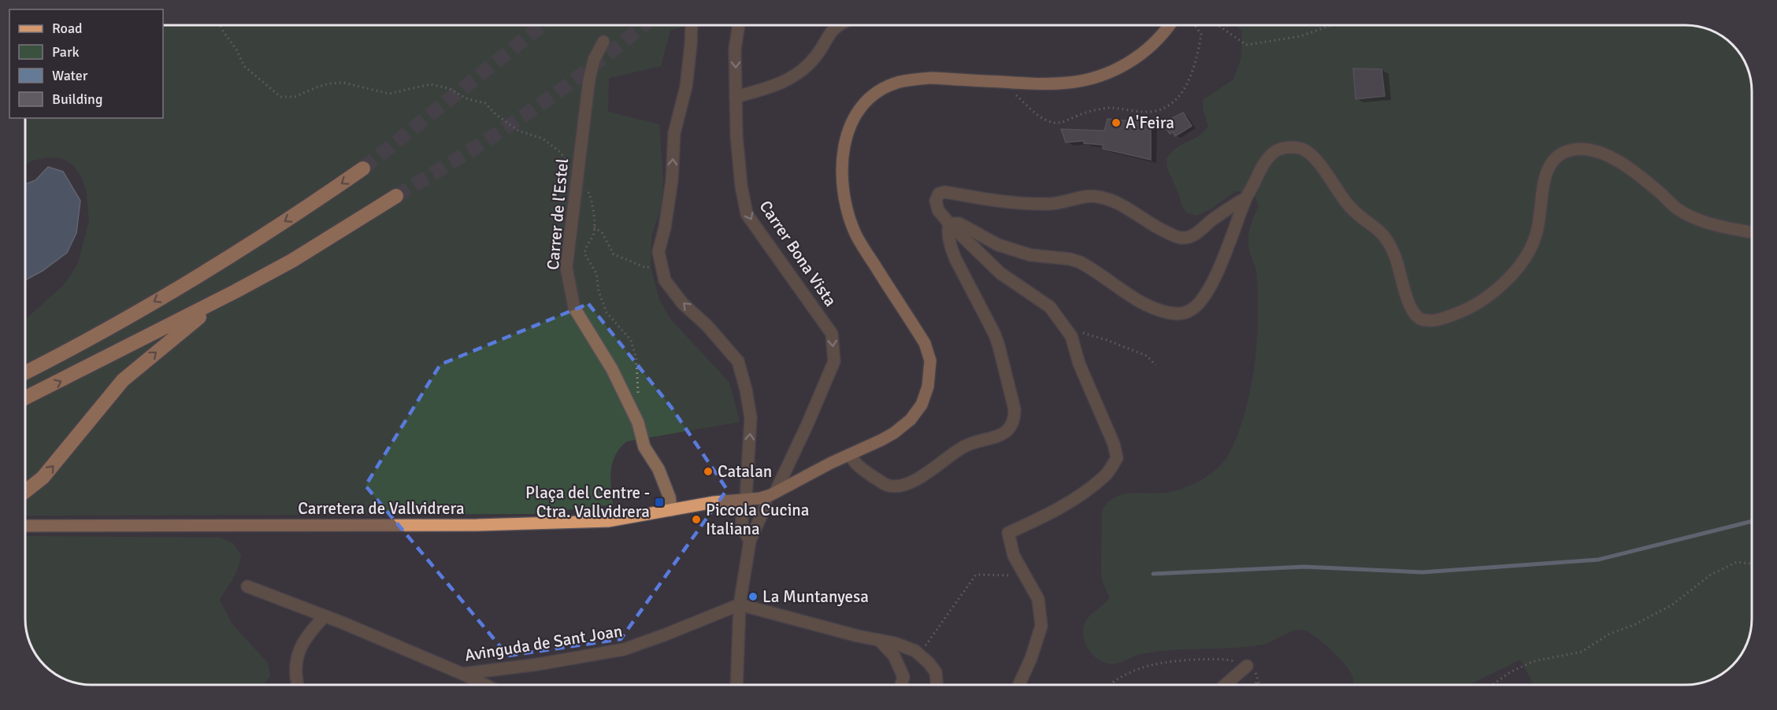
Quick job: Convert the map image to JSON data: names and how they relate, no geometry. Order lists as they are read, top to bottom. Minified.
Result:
{"streets":{"main road":["Carretera de Vallvidrera"],"street":["Carrer de l'Estel","Carrer Bona Vista","Avinguda de Sant Joan"]},"crossings":[["Carrer de l'Estel","Carretera de Vallvidrera"]],"places":{"other":["A'Feira","Catalan","Piccola Cucina Italiana","La Muntanyesa"],"transit":["Plaça del Centre - Ctra. Vallvidrera"]},"legend":["Road","Park","Water","Building"]}
